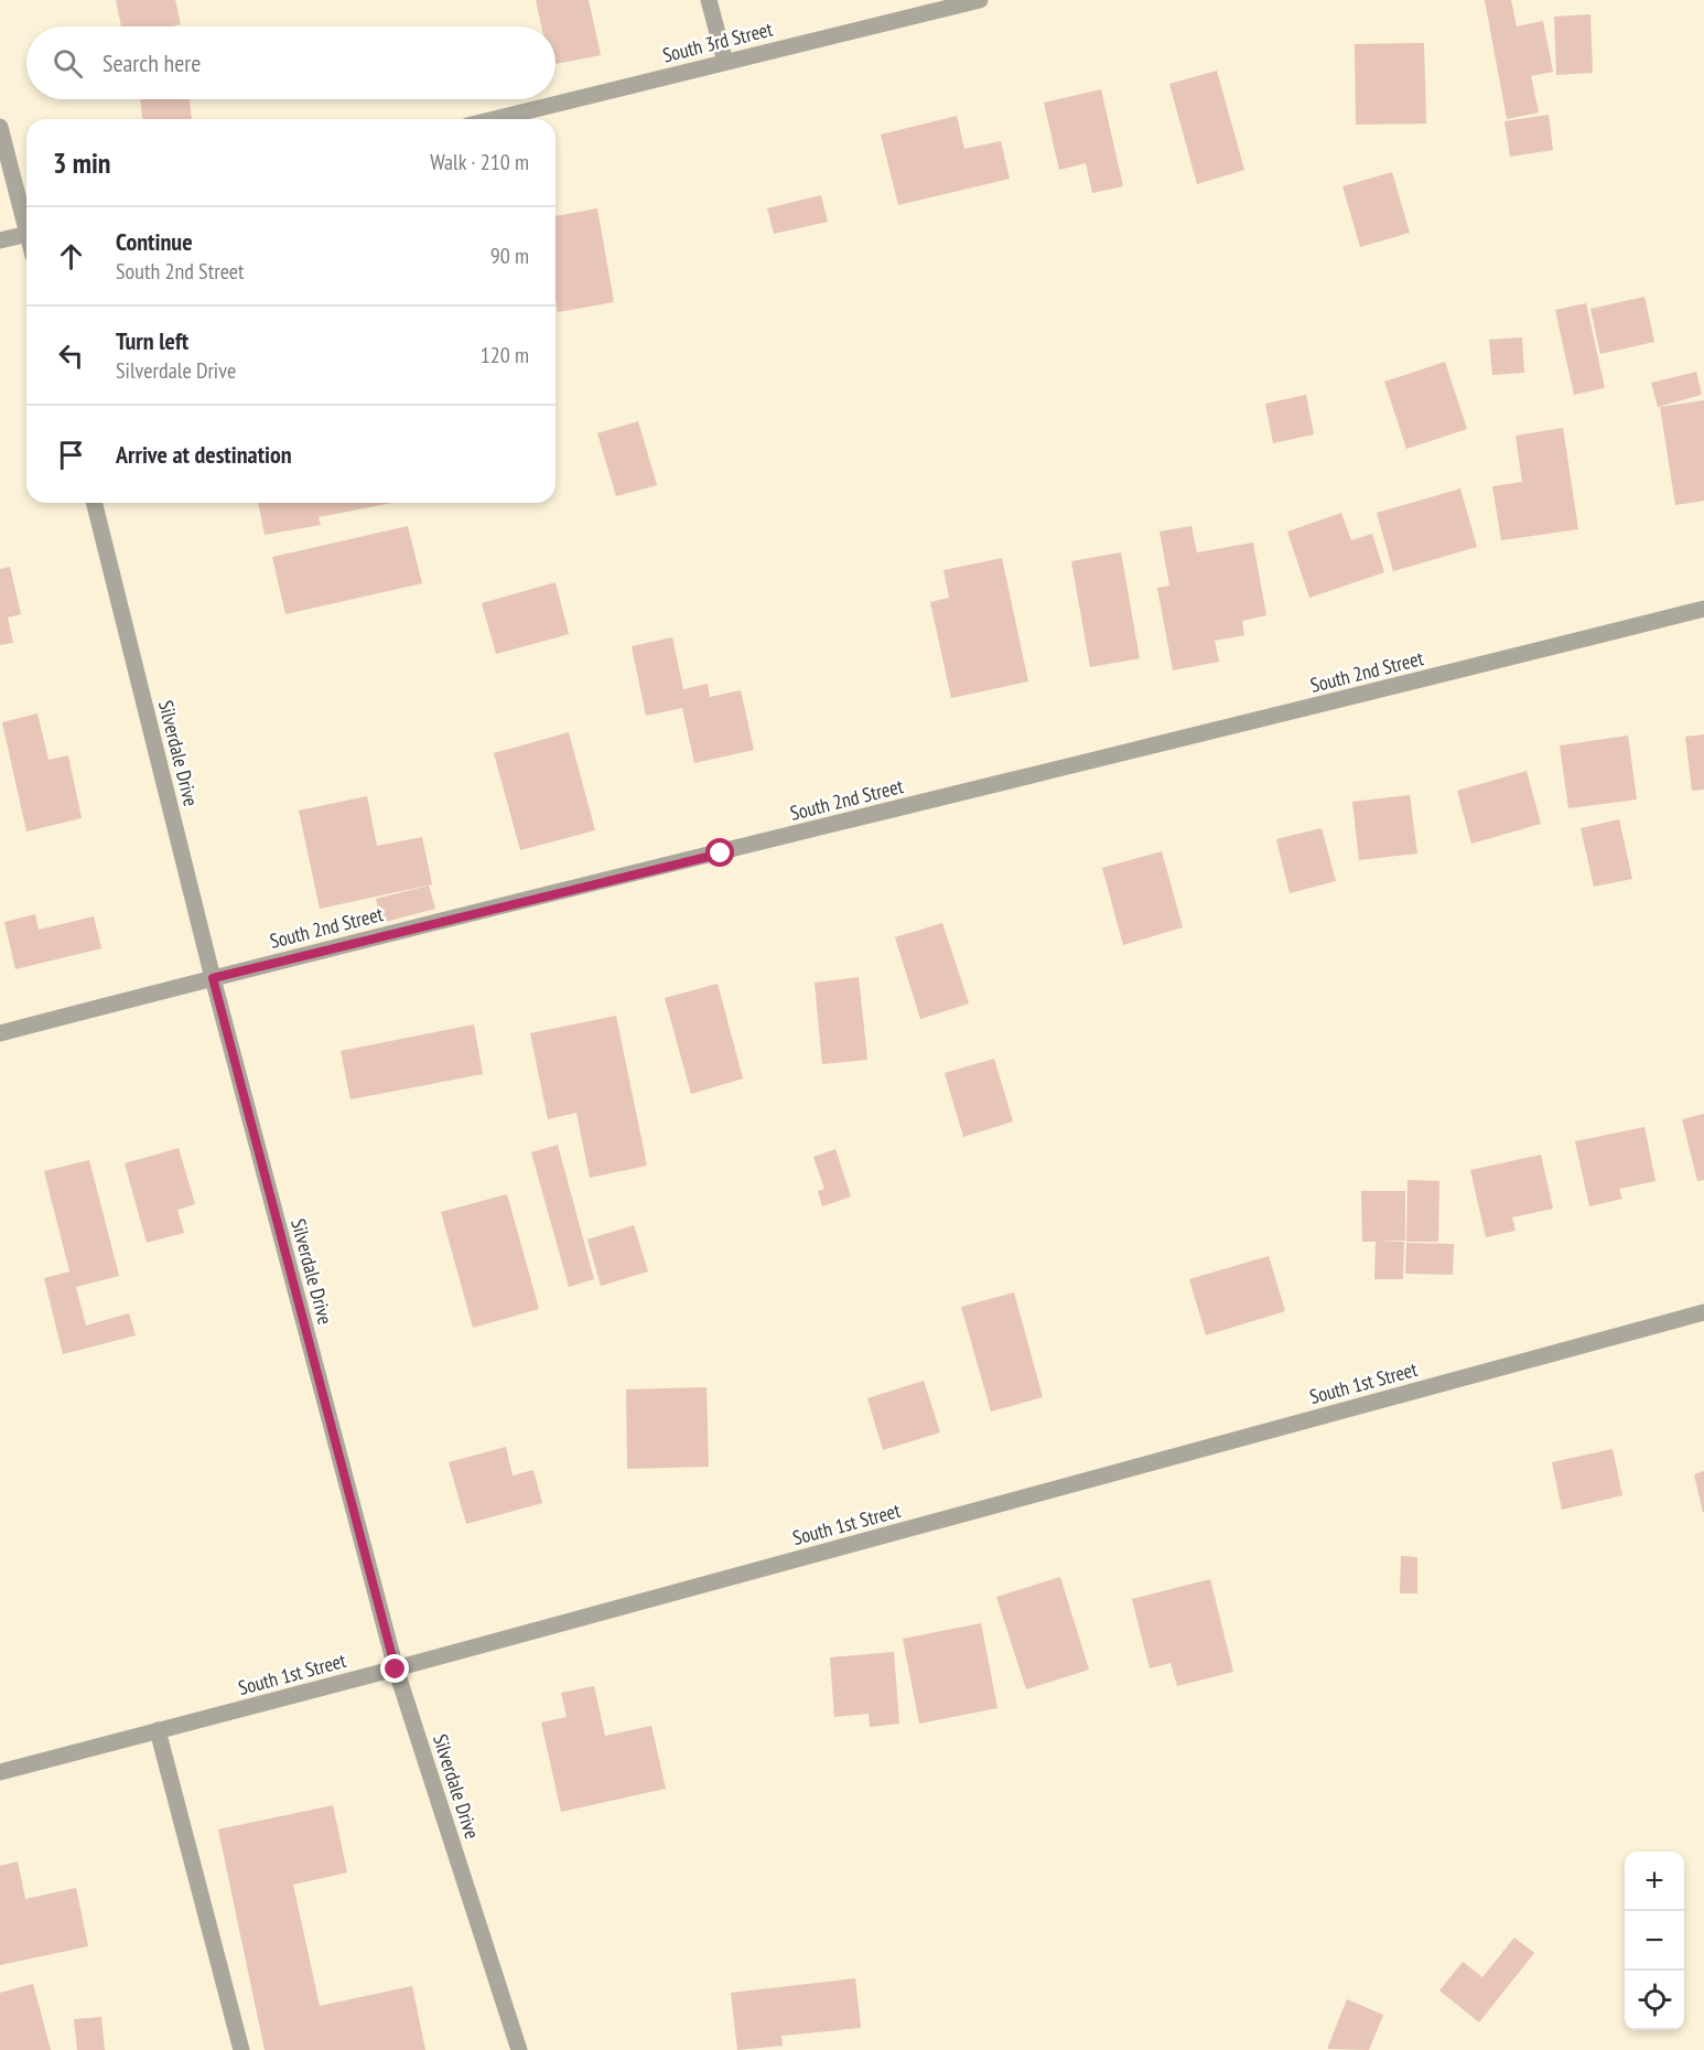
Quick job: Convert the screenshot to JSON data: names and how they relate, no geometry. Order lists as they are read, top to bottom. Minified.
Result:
{"streets":{"street":["South 3rd Street","South 2nd Street","Silverdale Drive","South 1st Street"]},"crossings":[["South 2nd Street","Silverdale Drive"],["Silverdale Drive","South 1st Street"]],"page":{"search":"Search here","heading":["3 min","Walk · 210 m"],"list":[["Continue","South 2nd Street","90 m"],["Turn left","Silverdale Drive","120 m"],"Arrive at destination"],"map_buttons":["+","−"]}}
